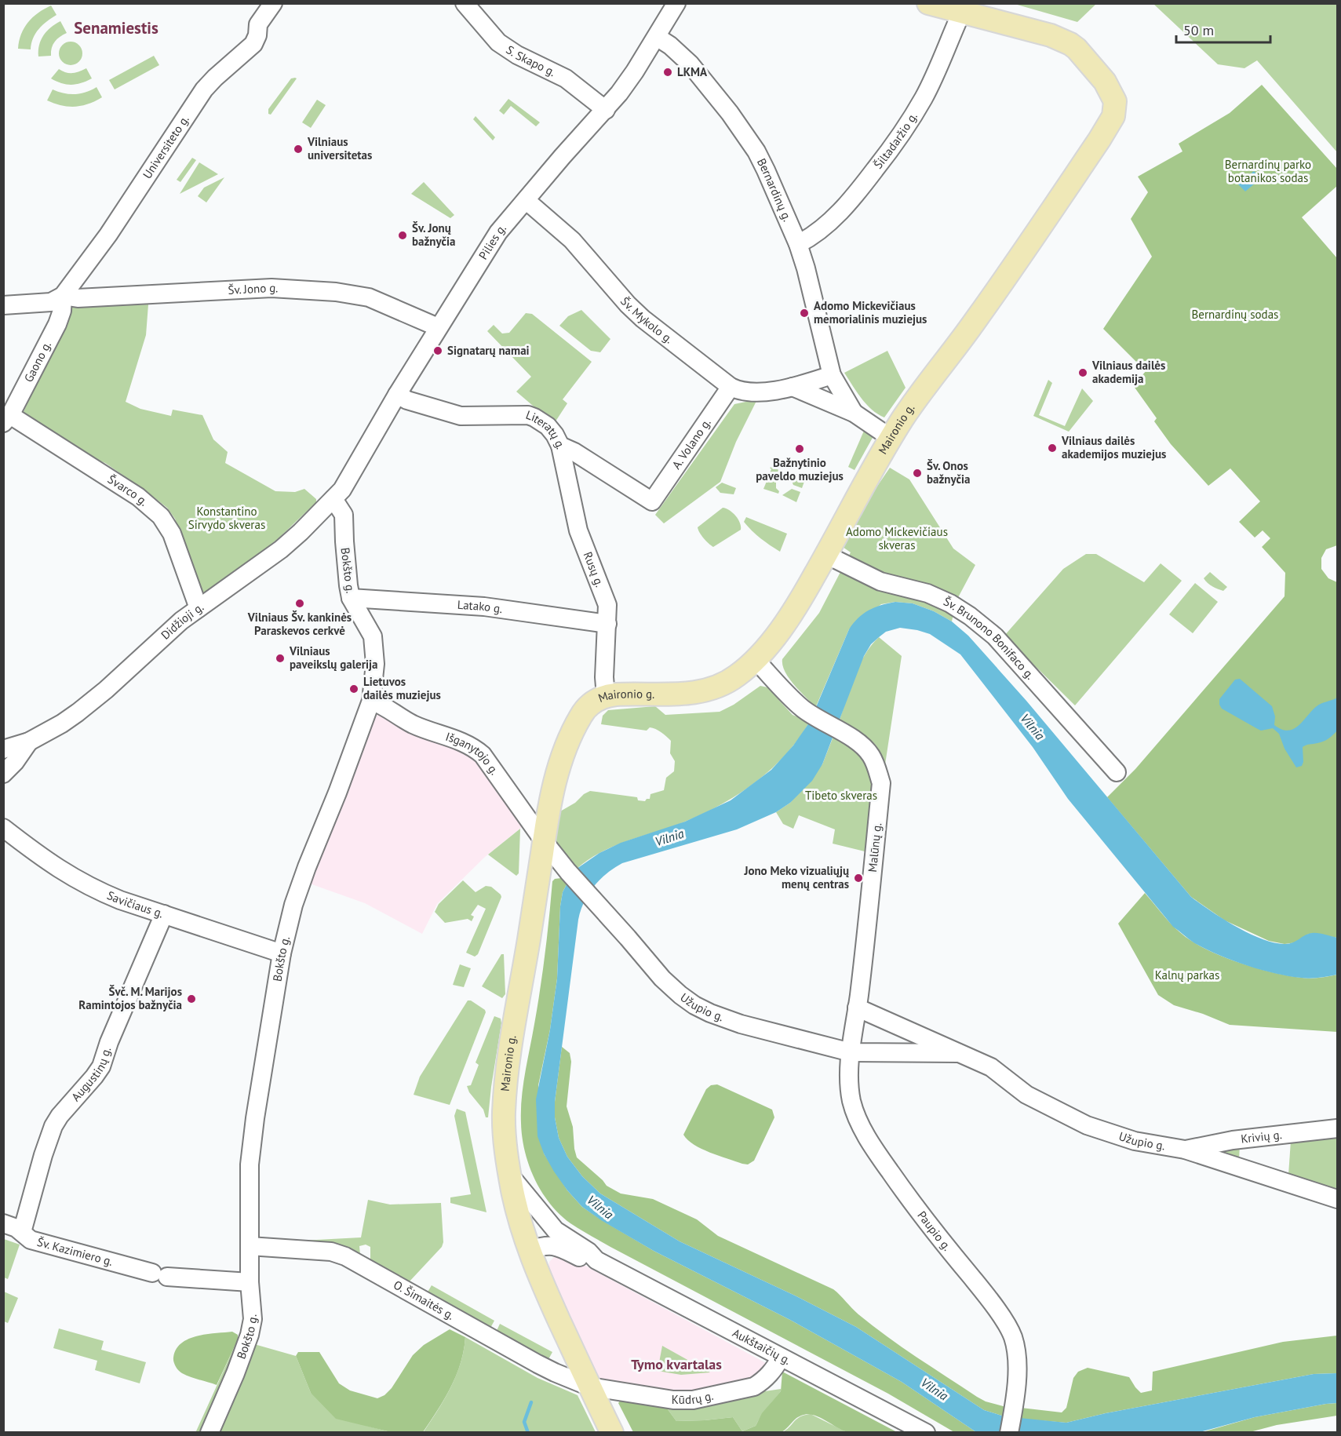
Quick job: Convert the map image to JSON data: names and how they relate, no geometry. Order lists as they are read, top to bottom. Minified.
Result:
{"streets":{"main road":["Maironio g."],"street":["S. Skapo g.","Šiltadaržio g.","Universiteto g.","Bernardinų g.","Pilies g.","Šv. Jono g.","Šv. Mykolo g.","Gaono g.","Literatų g.","A. Volano g.","Švarco g.","Rusų g.","Bokšto g.","Latako g.","Didžioji g.","Šv. Brunono Bonifaco g.","Išganytojo g.","Malūnų g.","Savičiaus g.","Užupio g.","Augustinų g.","Krivių g.","Paupio g.","Šv. Kazimiero g.","O. Šimaitės g.","Aukštaičių g.","Kūdrų g."]},"crossings":[["S. Skapo g.","Pilies g."],["Šiltadaržio g.","Bernardinų g."],["Šiltadaržio g.","Maironio g."],["Universiteto g.","Šv. Jono g."],["Universiteto g.","Gaono g."],["Bernardinų g.","Pilies g."],["Bernardinų g.","Šv. Mykolo g."],["Pilies g.","Šv. Jono g."],["Pilies g.","Šv. Mykolo g."],["Pilies g.","Literatų g."],["Pilies g.","Bokšto g."],["Pilies g.","Didžioji g."],["Šv. Jono g.","Gaono g."],["Šv. Mykolo g.","Maironio g."],["Šv. Mykolo g.","A. Volano g."],["Gaono g.","Švarco g."],["Maironio g.","Rusų g."],["Maironio g.","Šv. Brunono Bonifaco g."],["Maironio g.","Išganytojo g."],["Maironio g.","Malūnų g."],["Maironio g.","Užupio g."],["Maironio g.","O. Šimaitės g."],["Maironio g.","Aukštaičių g."],["Maironio g.","Kūdrų g."],["Literatų g.","A. Volano g."],["Literatų g.","Rusų g."],["Švarco g.","Didžioji g."],["Rusų g.","Latako g."],["Bokšto g.","Latako g."],["Bokšto g.","Didžioji g."],["Bokšto g.","Išganytojo g."],["Bokšto g.","Savičiaus g."],["Bokšto g.","Šv. Kazimiero g."],["Bokšto g.","O. Šimaitės g."],["Išganytojo g.","Užupio g."],["Malūnų g.","Užupio g."],["Savičiaus g.","Augustinų g."],["Užupio g.","Krivių g."],["Užupio g.","Paupio g."],["Augustinų g.","Šv. Kazimiero g."],["O. Šimaitės g.","Kūdrų g."],["Aukštaičių g.","Kūdrų g."]],"districts":["Senamiestis","Tymo kvartalas"],"water":["Vilnia"],"parks":["Bernardinų parko botanikos sodas","Bernardinų sodas","Konstantino Sirvydo skveras","Adomo Mickevičiaus skveras","Tibeto skveras","Kalnų parkas"],"places":["LKMA","Vilniaus universitetas","Šv. Jonų bažnyčia","Adomo Mickevičiaus memorialinis muziejus","Signatarų namai","Vilniaus dailės akademija","Vilniaus dailės akademijos muziejus","Bažnytinio paveldo muziejus","Šv. Onos bažnyčia","Vilniaus Šv. kankinės Paraskevos cerkvė","Vilniaus paveikslų galerija","Lietuvos dailės muziejus","Jono Meko vizualiųjų menų centras","Švč. M. Marijos Ramintojos bažnyčia"],"scale_bar":"50 m"}
